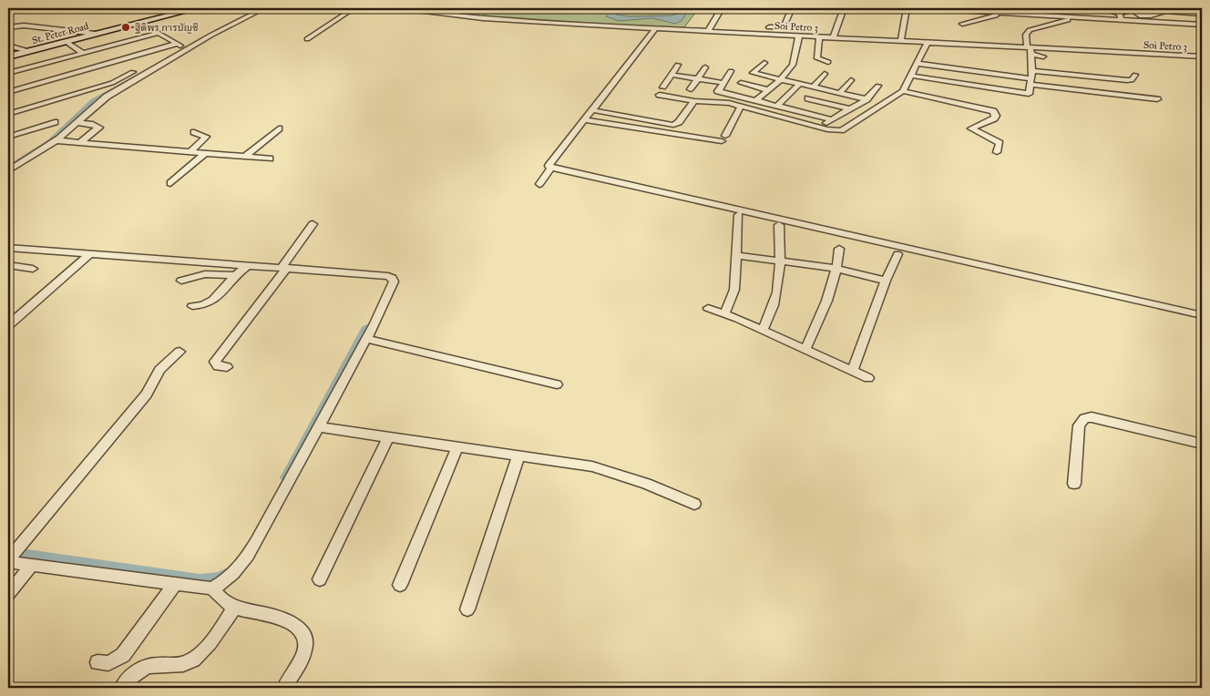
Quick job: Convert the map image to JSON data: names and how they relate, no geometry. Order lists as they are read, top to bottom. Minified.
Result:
{"streets":{"street":["Soi Petro 3","St. Peter Road"]},"places":["ฐิติพร การบัญชี"]}
